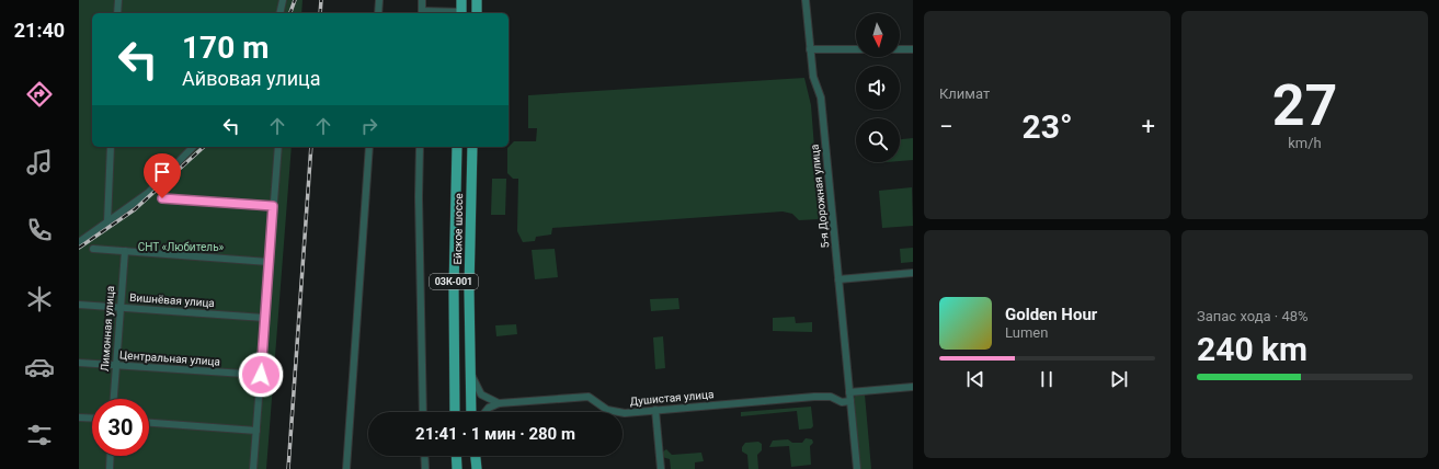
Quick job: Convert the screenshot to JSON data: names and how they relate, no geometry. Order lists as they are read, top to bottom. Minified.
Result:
{"streets":{"main road":["Ейское шоссе","03К-001"],"street":["5-я Дорожная улица","Вишнёвая улица","Лимонная улица","Центральная улица","Душистая улица"]},"crossings":[["5-я Дорожная улица","Душистая улица"],["Вишнёвая улица","Лимонная улица"],["Лимонная улица","Центральная улица"]],"parks":["СНТ «Любитель»"],"north":"bottom","page":{"tabs":"21:40","tile":["Климат",["27","km/h"],["Запас хода · 48%","240 km"]],"turn":["170 m","Айвовая улица"],"heat":["−","23°","+"],"song":["Golden Hour","Lumen"],"limit":"30","trip":"21:41 · 1 мин · 280 m"}}
